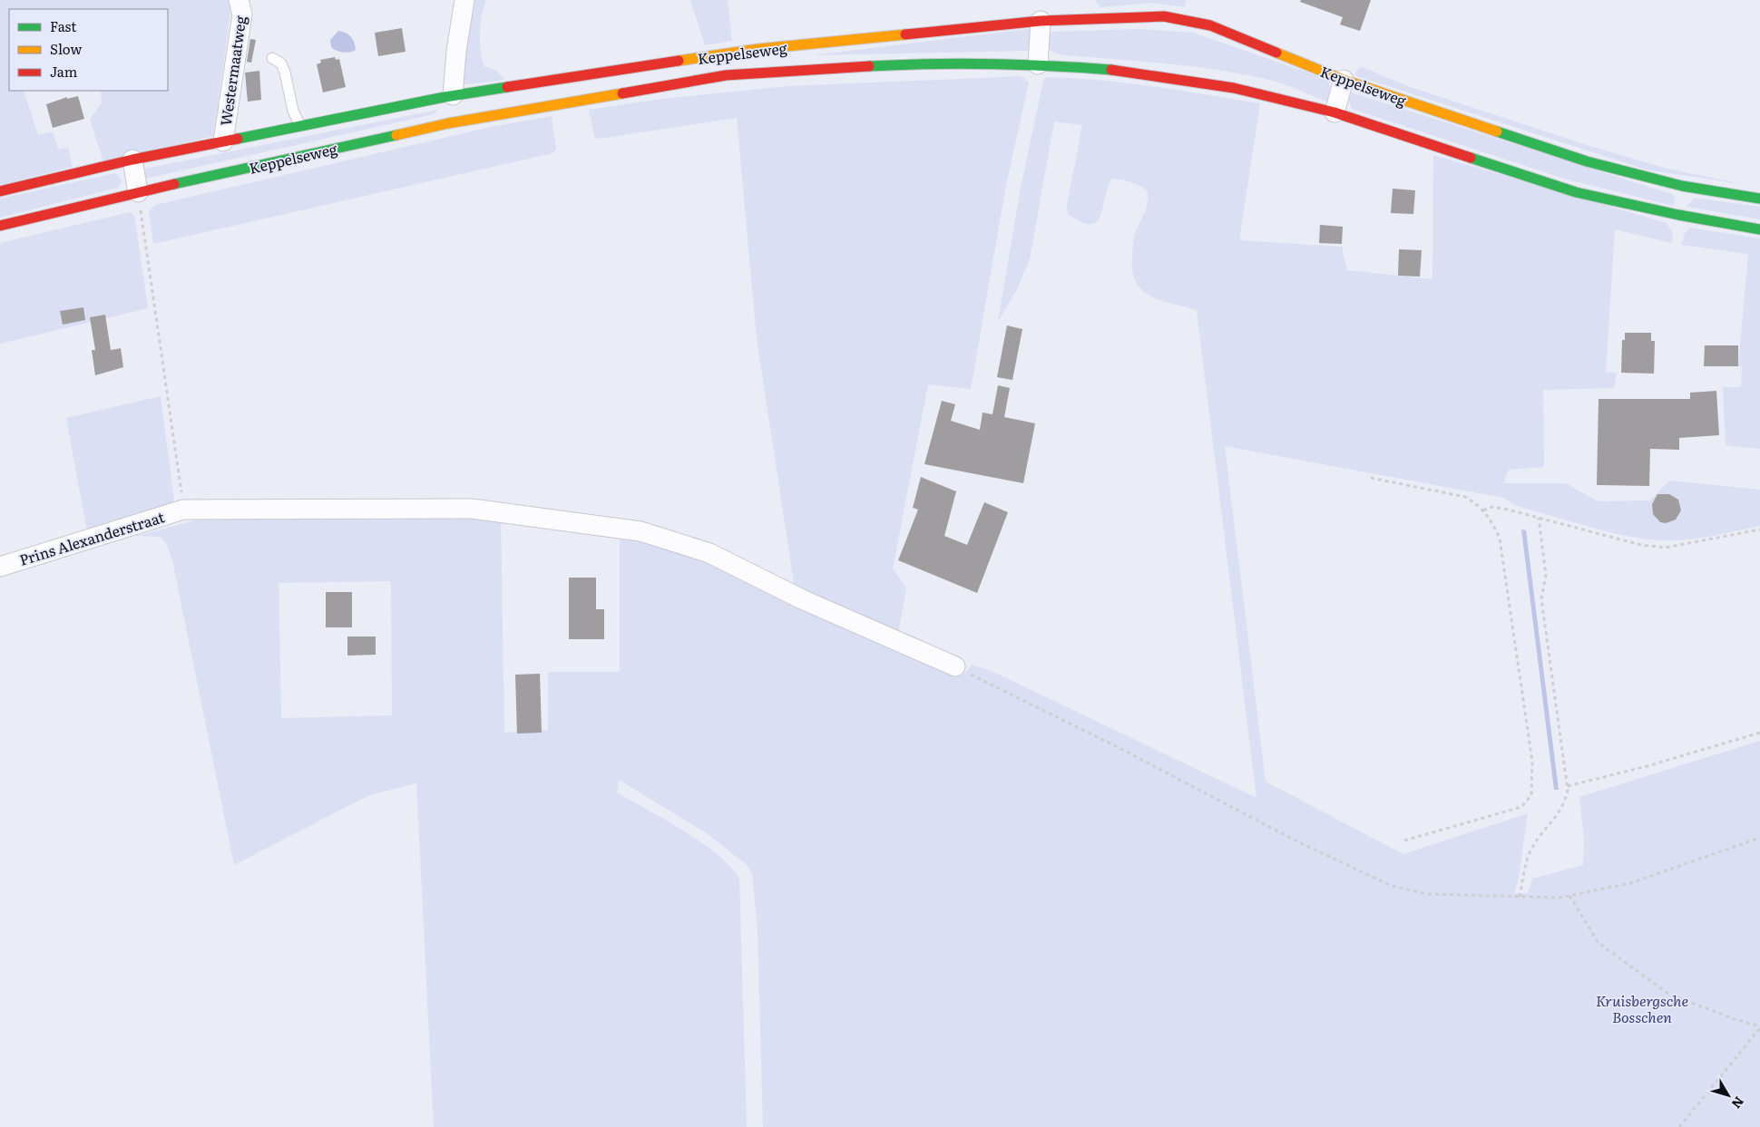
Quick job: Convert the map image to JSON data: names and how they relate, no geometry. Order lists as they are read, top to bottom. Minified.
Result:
{"streets":{"street":["Keppelseweg","Westermaatweg","Prins Alexanderstraat"]},"crossings":[["Keppelseweg","Westermaatweg"]],"parks":["Kruisbergsche Bosschen"],"legend":["Fast","Slow","Jam"],"north":"bottom right"}
